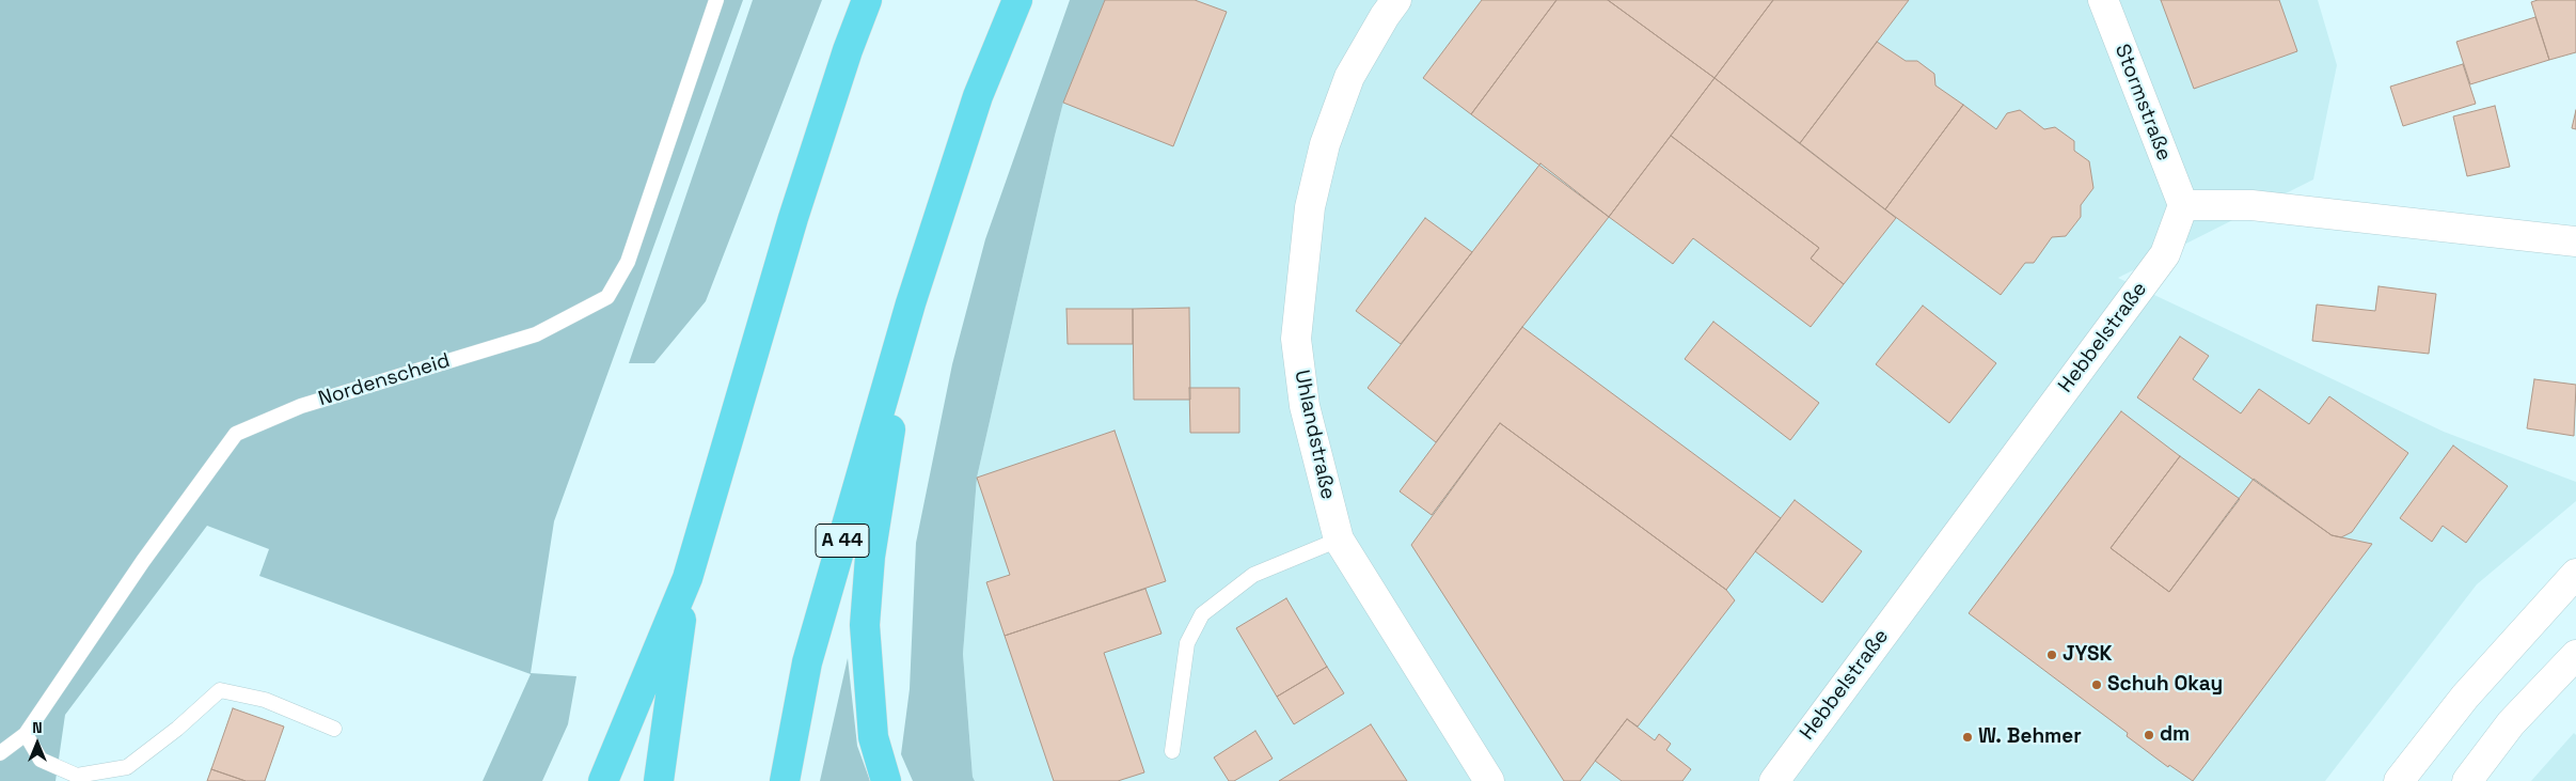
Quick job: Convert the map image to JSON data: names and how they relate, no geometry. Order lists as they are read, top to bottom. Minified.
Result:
{"streets":{"highway":["A 44"],"street":["Stormstraße","Hebbelstraße","Uhlandstraße"],"lane":["Nordenscheid"]},"crossings":[["Stormstraße","Hebbelstraße"]],"places":["JYSK","Schuh Okay","dm","W. Behmer"],"north":"top"}
